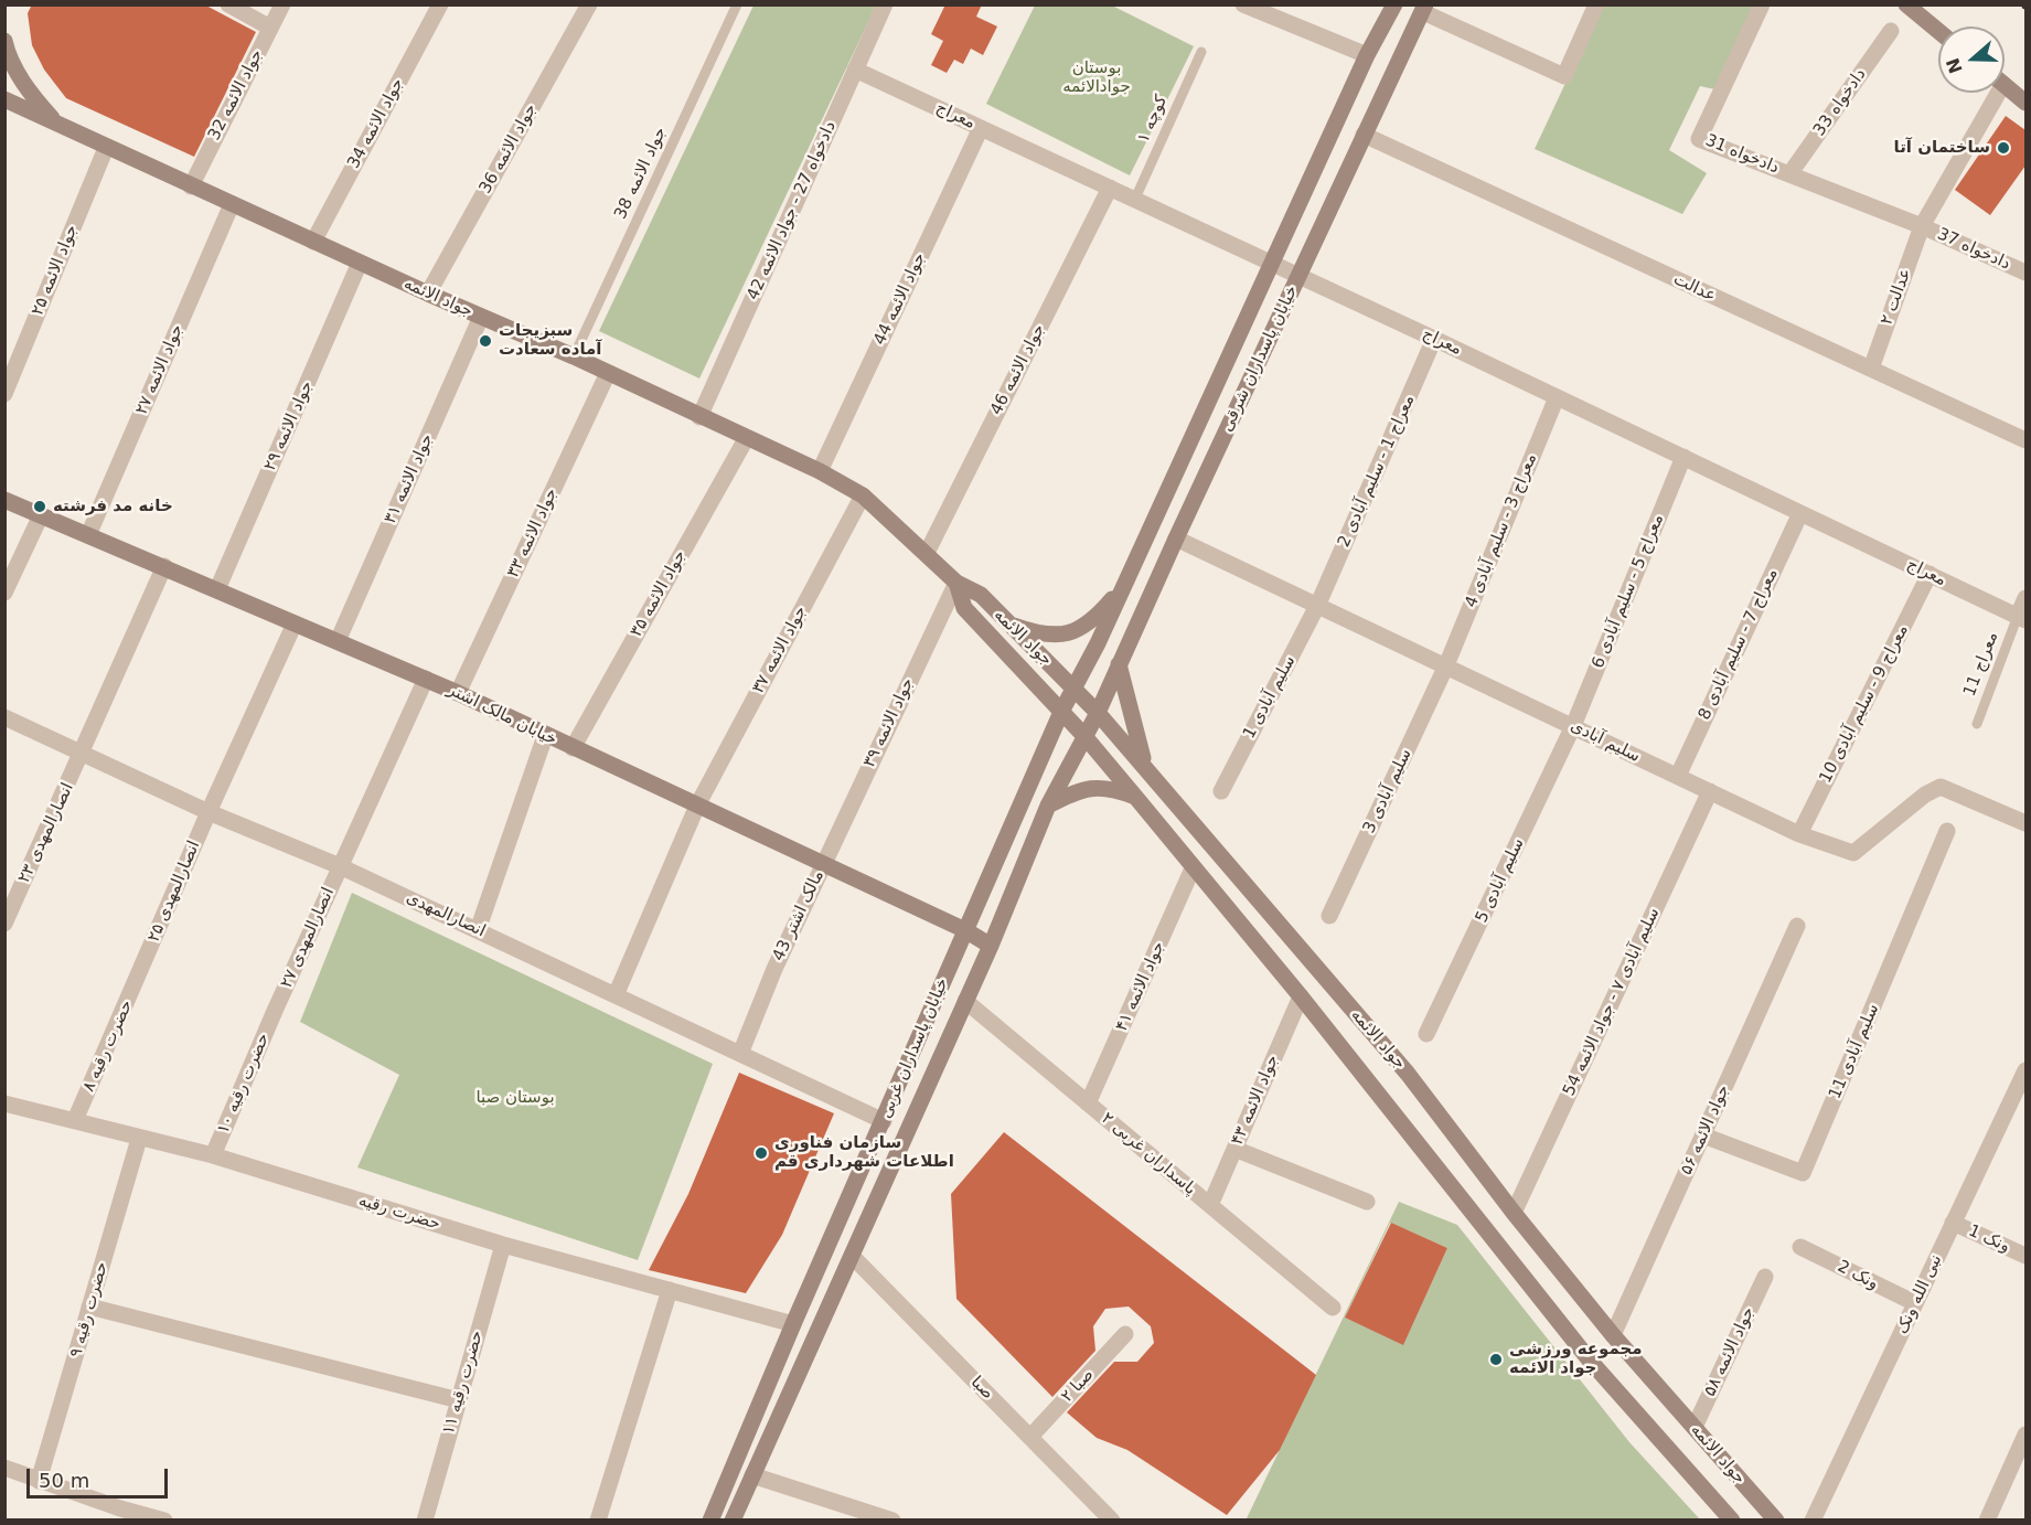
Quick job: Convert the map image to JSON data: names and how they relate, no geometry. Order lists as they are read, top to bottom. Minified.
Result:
{"streets":{"street":["جواد الائمه 32","دادخواه 33","معراج","جواد الائمه 34","جواد الائمه 36","دادخواه 31","دادخواه 27 - جواد الائمه 42","دادخواه 37","جواد الائمه ۲۵","عدالت","عدالت ۲","جواد الائمه","جواد الائمه 44","خیابان پاسداران شرقی","جواد الائمه ۲۷","جواد الائمه 46","جواد الائمه ۲۹","معراج 1 - سلیم آبادی 2","جواد الائمه ۳۱","معراج 3 - سلیم آبادی 4","جواد الائمه ۳۳","معراج 5 - سلیم آبادی 6","جواد الائمه ۳۵","معراج 7 - سلیم آبادی 8","جواد الائمه ۳۷","سلیم آبادی 1","معراج 9 - سلیم آبادی 10","خیابان مالک اشتر","جواد الائمه ۳۹","سلیم آبادی","سلیم آبادی 3","انصارالمهدی ۲۳","سلیم آبادی 5","انصارالمهدی ۲۵","انصارالمهدی","مالک اشتر 43","انصارالمهدی ۲۷","جواد الائمه ۴۱","سلیم آبادی ۷ - جواد الائمه 54","حضرت رقیه ۸","خیابان پاسداران غربی","سلیم آبادی 11","حضرت رقیه ۱۰","جواد الائمه ۴۳","جواد الائمه ۵۶","پاسداران غربی ۲","حضرت رقیه","ونک 1","ونک 2","نبی الله ونک","حضرت رقیه ۹","جواد الائمه ۵۸","حضرت رقیه ۱۱","صبا ۲","صبا"],"lane":["کوچه ۱","جواد الائمه 38","معراج 11"]},"crossings":[["جواد الائمه 32","جواد الائمه"],["دادخواه 33","دادخواه 31"],["معراج","کوچه ۱"],["معراج","دادخواه 27 - جواد الائمه 42"],["معراج","جواد الائمه 44"],["معراج","خیابان پاسداران شرقی"],["معراج","جواد الائمه 46"],["معراج","معراج 1 - سلیم آبادی 2"],["معراج","معراج 3 - سلیم آبادی 4"],["معراج","معراج 5 - سلیم آبادی 6"],["معراج","معراج 7 - سلیم آبادی 8"],["معراج","معراج 11"],["معراج","معراج 9 - سلیم آبادی 10"],["جواد الائمه 34","جواد الائمه"],["جواد الائمه 36","جواد الائمه"],["دادخواه 31","دادخواه 37"],["دادخواه 31","عدالت ۲"],["جواد الائمه 38","جواد الائمه"],["دادخواه 27 - جواد الائمه 42","جواد الائمه"],["دادخواه 37","عدالت ۲"],["جواد الائمه ۲۵","جواد الائمه"],["عدالت","عدالت ۲"],["عدالت","خیابان پاسداران شرقی"],["جواد الائمه","جواد الائمه 44"],["جواد الائمه","خیابان پاسداران شرقی"],["جواد الائمه","جواد الائمه ۲۷"],["جواد الائمه","جواد الائمه 46"],["جواد الائمه","جواد الائمه ۲۹"],["جواد الائمه","جواد الائمه ۳۱"],["جواد الائمه","جواد الائمه ۳۳"],["جواد الائمه","جواد الائمه ۳۵"],["جواد الائمه","جواد الائمه ۳۷"],["جواد الائمه","جواد الائمه ۳۹"],["جواد الائمه","جواد الائمه ۴۱"],["جواد الائمه","سلیم آبادی ۷ - جواد الائمه 54"],["جواد الائمه","خیابان پاسداران غربی"],["جواد الائمه","جواد الائمه ۴۳"],["جواد الائمه","جواد الائمه ۵۶"],["جواد الائمه","جواد الائمه ۵۸"],["خیابان پاسداران شرقی","سلیم آبادی"],["خیابان پاسداران شرقی","خیابان پاسداران غربی"],["جواد الائمه ۲۷","خیابان مالک اشتر"],["جواد الائمه ۲۹","خیابان مالک اشتر"],["معراج 1 - سلیم آبادی 2","سلیم آبادی 1"],["معراج 1 - سلیم آبادی 2","سلیم آبادی"],["جواد الائمه ۳۱","خیابان مالک اشتر"],["معراج 3 - سلیم آبادی 4","سلیم آبادی"],["معراج 3 - سلیم آبادی 4","سلیم آبادی 3"],["جواد الائمه ۳۳","خیابان مالک اشتر"],["معراج 5 - سلیم آبادی 6","سلیم آبادی"],["معراج 5 - سلیم آبادی 6","سلیم آبادی 5"],["جواد الائمه ۳۵","خیابان مالک اشتر"],["معراج 7 - سلیم آبادی 8","سلیم آبادی"],["جواد الائمه ۳۷","خیابان مالک اشتر"],["جواد الائمه ۳۷","انصارالمهدی"],["سلیم آبادی 1","سلیم آبادی"],["معراج 9 - سلیم آبادی 10","سلیم آبادی"],["خیابان مالک اشتر","جواد الائمه ۳۹"],["خیابان مالک اشتر","انصارالمهدی ۲۳"],["خیابان مالک اشتر","انصارالمهدی ۲۵"],["خیابان مالک اشتر","مالک اشتر 43"],["خیابان مالک اشتر","انصارالمهدی ۲۷"],["خیابان مالک اشتر","خیابان پاسداران غربی"],["جواد الائمه ۳۹","مالک اشتر 43"],["سلیم آبادی","سلیم آبادی 3"],["سلیم آبادی","سلیم آبادی 5"],["سلیم آبادی","سلیم آبادی ۷ - جواد الائمه 54"],["انصارالمهدی ۲۳","انصارالمهدی"],["انصارالمهدی ۲۵","انصارالمهدی"],["انصارالمهدی ۲۵","حضرت رقیه ۸"],["انصارالمهدی","مالک اشتر 43"],["انصارالمهدی","انصارالمهدی ۲۷"],["انصارالمهدی","خیابان پاسداران غربی"],["انصارالمهدی ۲۷","حضرت رقیه ۱۰"],["جواد الائمه ۴۱","پاسداران غربی ۲"],["حضرت رقیه ۸","حضرت رقیه"],["خیابان پاسداران غربی","پاسداران غربی ۲"],["خیابان پاسداران غربی","حضرت رقیه"],["خیابان پاسداران غربی","صبا"],["سلیم آبادی 11","جواد الائمه ۵۶"],["حضرت رقیه ۱۰","حضرت رقیه"],["جواد الائمه ۴۳","پاسداران غربی ۲"],["حضرت رقیه","حضرت رقیه ۹"],["حضرت رقیه","حضرت رقیه ۱۱"],["ونک 1","نبی الله ونک"],["ونک 2","نبی الله ونک"],["صبا ۲","صبا"]],"parks":["بوستان جوادالائمه","بوستان صبا"],"places":["ساختمان آتا","سبزیجات آماده سعادت","خانه مد فرشته","سازمان فناوری اطلاعات شهرداری قم","مجموعه ورزشی جواد الائمه"],"scale_bar":"50 m","north":"left"}
